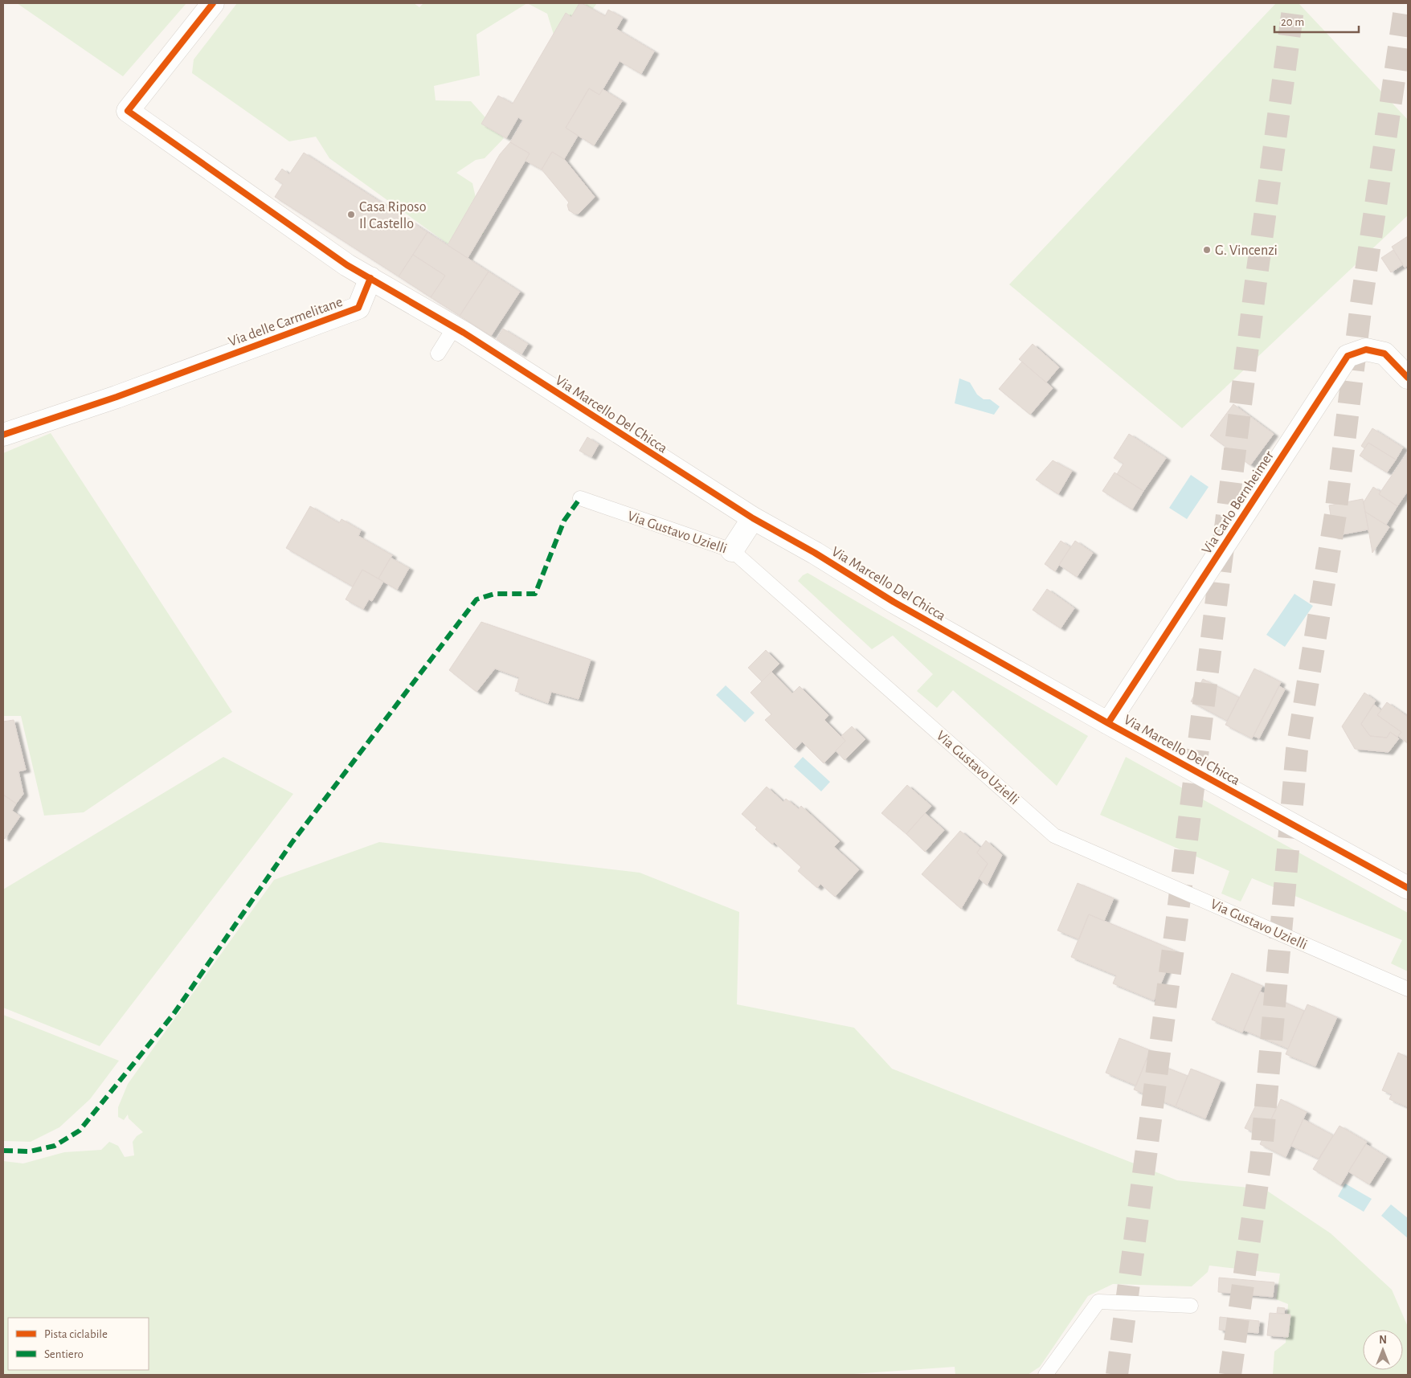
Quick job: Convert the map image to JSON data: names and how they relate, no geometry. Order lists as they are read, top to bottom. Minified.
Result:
{"streets":{"street":["Via delle Carmelitane","Via Marcello Del Chicca","Via Carlo Bernheimer"],"lane":["Via Gustavo Uzielli"]},"crossings":[["Via delle Carmelitane","Via Marcello Del Chicca"],["Via Marcello Del Chicca","Via Carlo Bernheimer"]],"places":["Casa Riposo Il Castello","G. Vincenzi"],"legend":["Pista ciclabile","Sentiero"],"scale_bar":"20 m","north":"top"}
